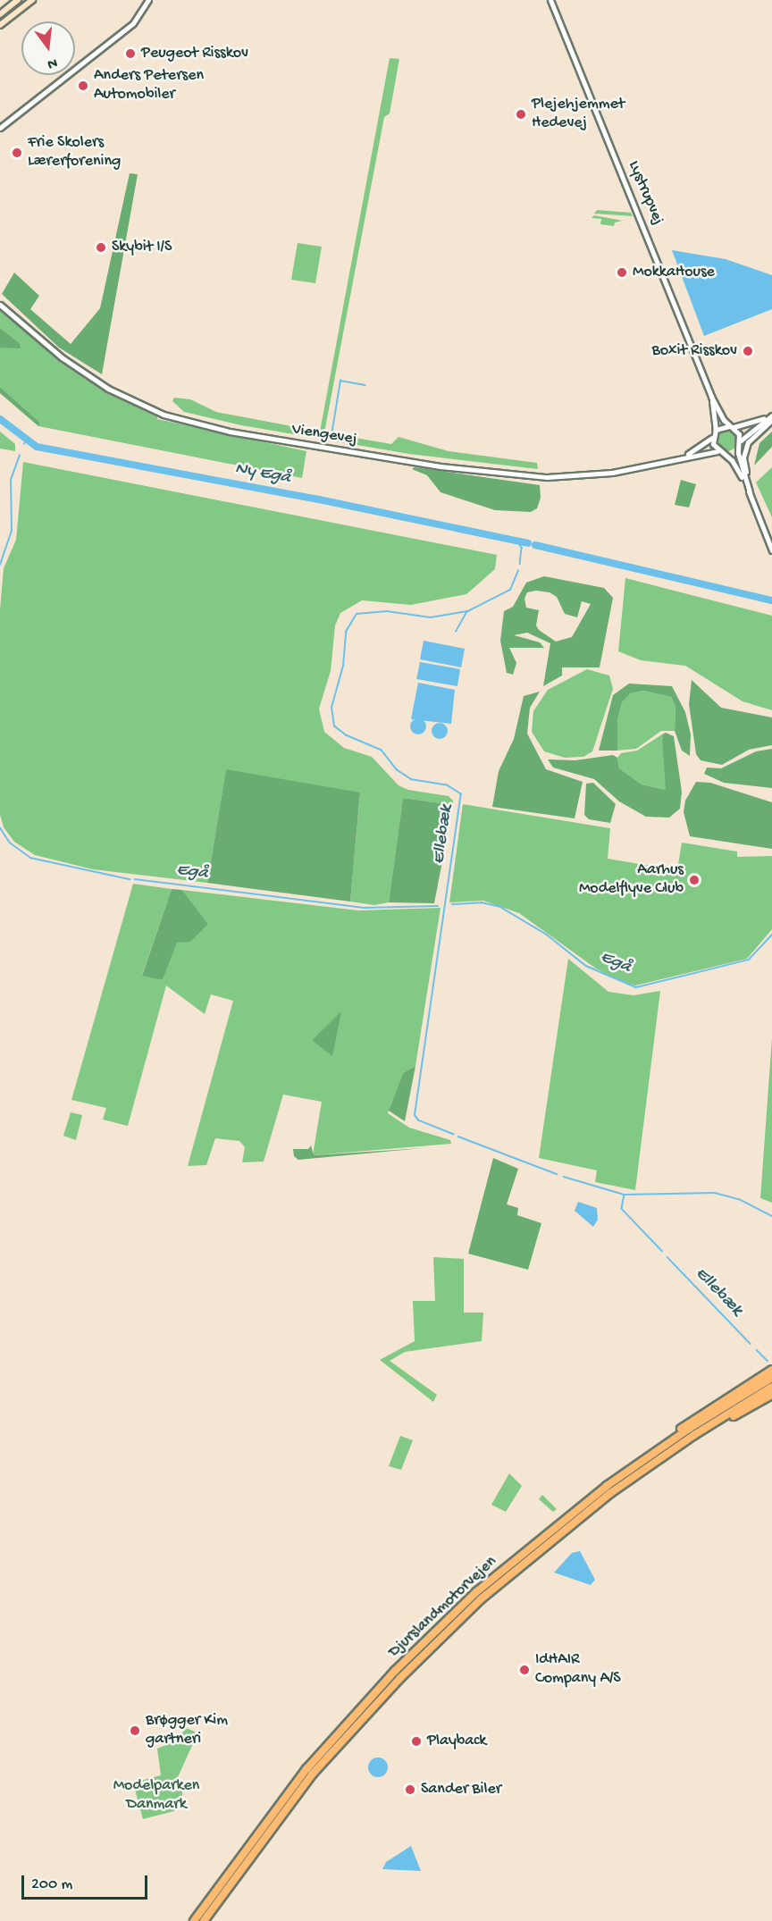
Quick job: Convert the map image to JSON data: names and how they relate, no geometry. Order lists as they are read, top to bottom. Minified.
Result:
{"streets":{"highway":["Djurslandmotorvejen"],"street":["Lystrupvej","Viengevej"]},"crossings":[["Lystrupvej","Viengevej"]],"water":["Ny Egå","Ellebæk","Egå"],"parks":["Modelparken Danmark"],"places":["Peugeot Risskov","Anders Petersen Automobiler","Plejehjemmet Hedevej","Frie Skolers Lærerforening","Skybit I/S","MokkaHouse","Boxit Risskov","Aarhus Modelflyve Club","IdHAIR Company A/S","Brøgger Kim gartneri","Playback","Sander Biler"],"scale_bar":"200 m","north":"bottom"}
